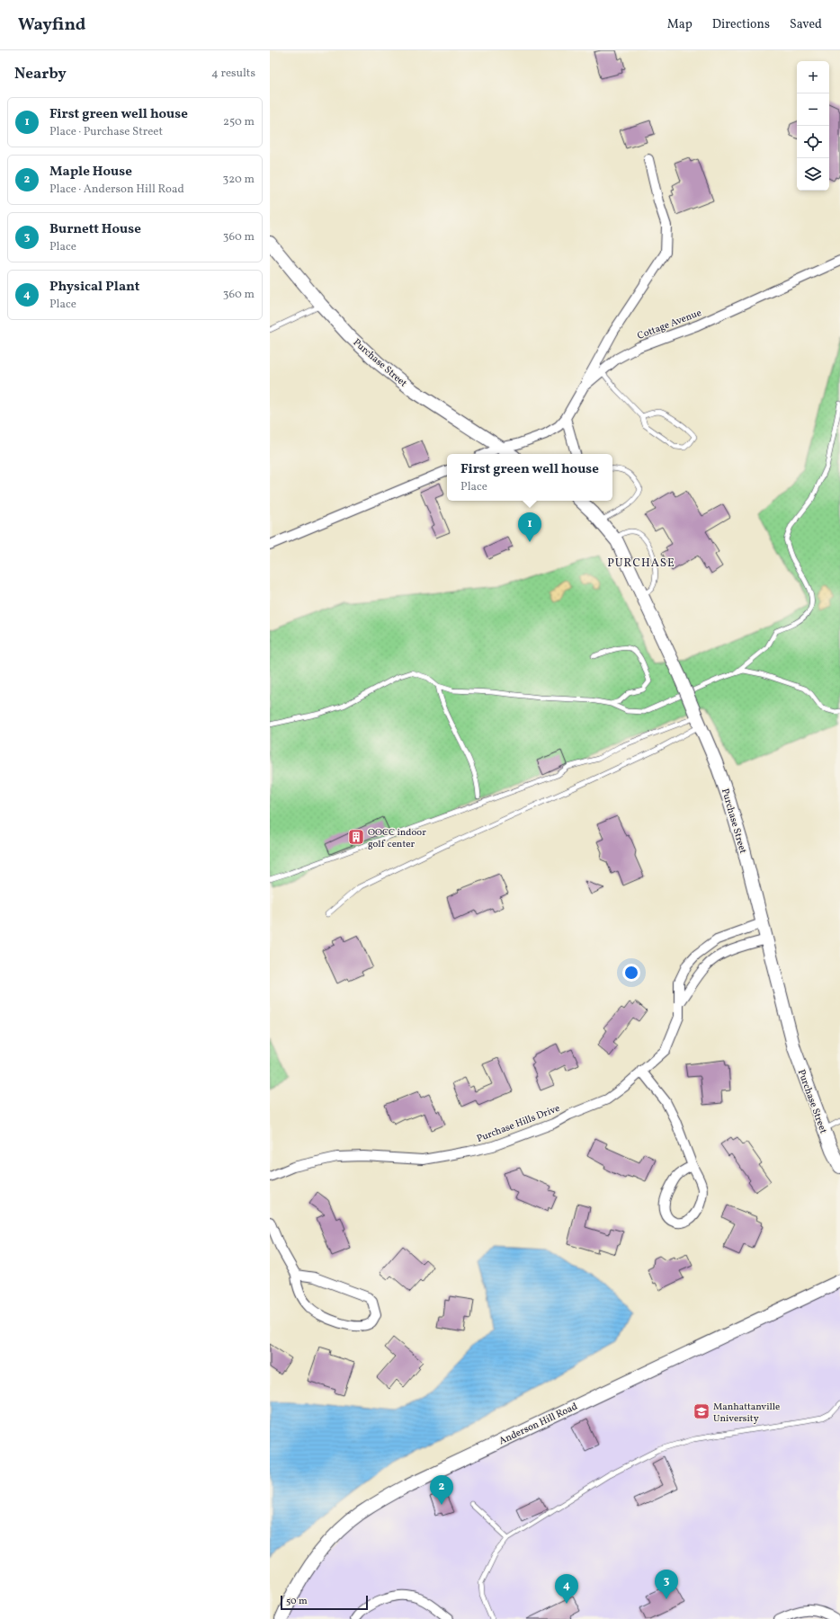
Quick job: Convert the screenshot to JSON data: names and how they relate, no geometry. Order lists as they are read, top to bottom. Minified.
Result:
{"streets":{"main road":["Purchase Street","Anderson Hill Road"],"street":["Cottage Avenue","Purchase Hills Drive"]},"crossings":[["Purchase Street","Purchase Hills Drive"]],"districts":["PURCHASE"],"places":{"building":["OOCC indoor golf center"],"school or university":["Manhattanville University"]},"scale_bar":"50 m","page":{"header":"Wayfind","nav":["Map","Directions","Saved"],"heading":["Nearby","4 results"],"map_buttons":["+","−"],"list":[{"mark":"1","name":"First green well house","note":"Place · Purchase Street","value":"250 m"},{"mark":"2","name":"Maple House","note":"Place · Anderson Hill Road","value":"320 m"},{"mark":"3","name":"Burnett House","note":"Place","value":"360 m"},{"mark":"4","name":"Physical Plant","note":"Place","value":"360 m"}],"popup":["First green well house","Place"],"pins":["1","2","3","4"],"scale":"50 m"}}
